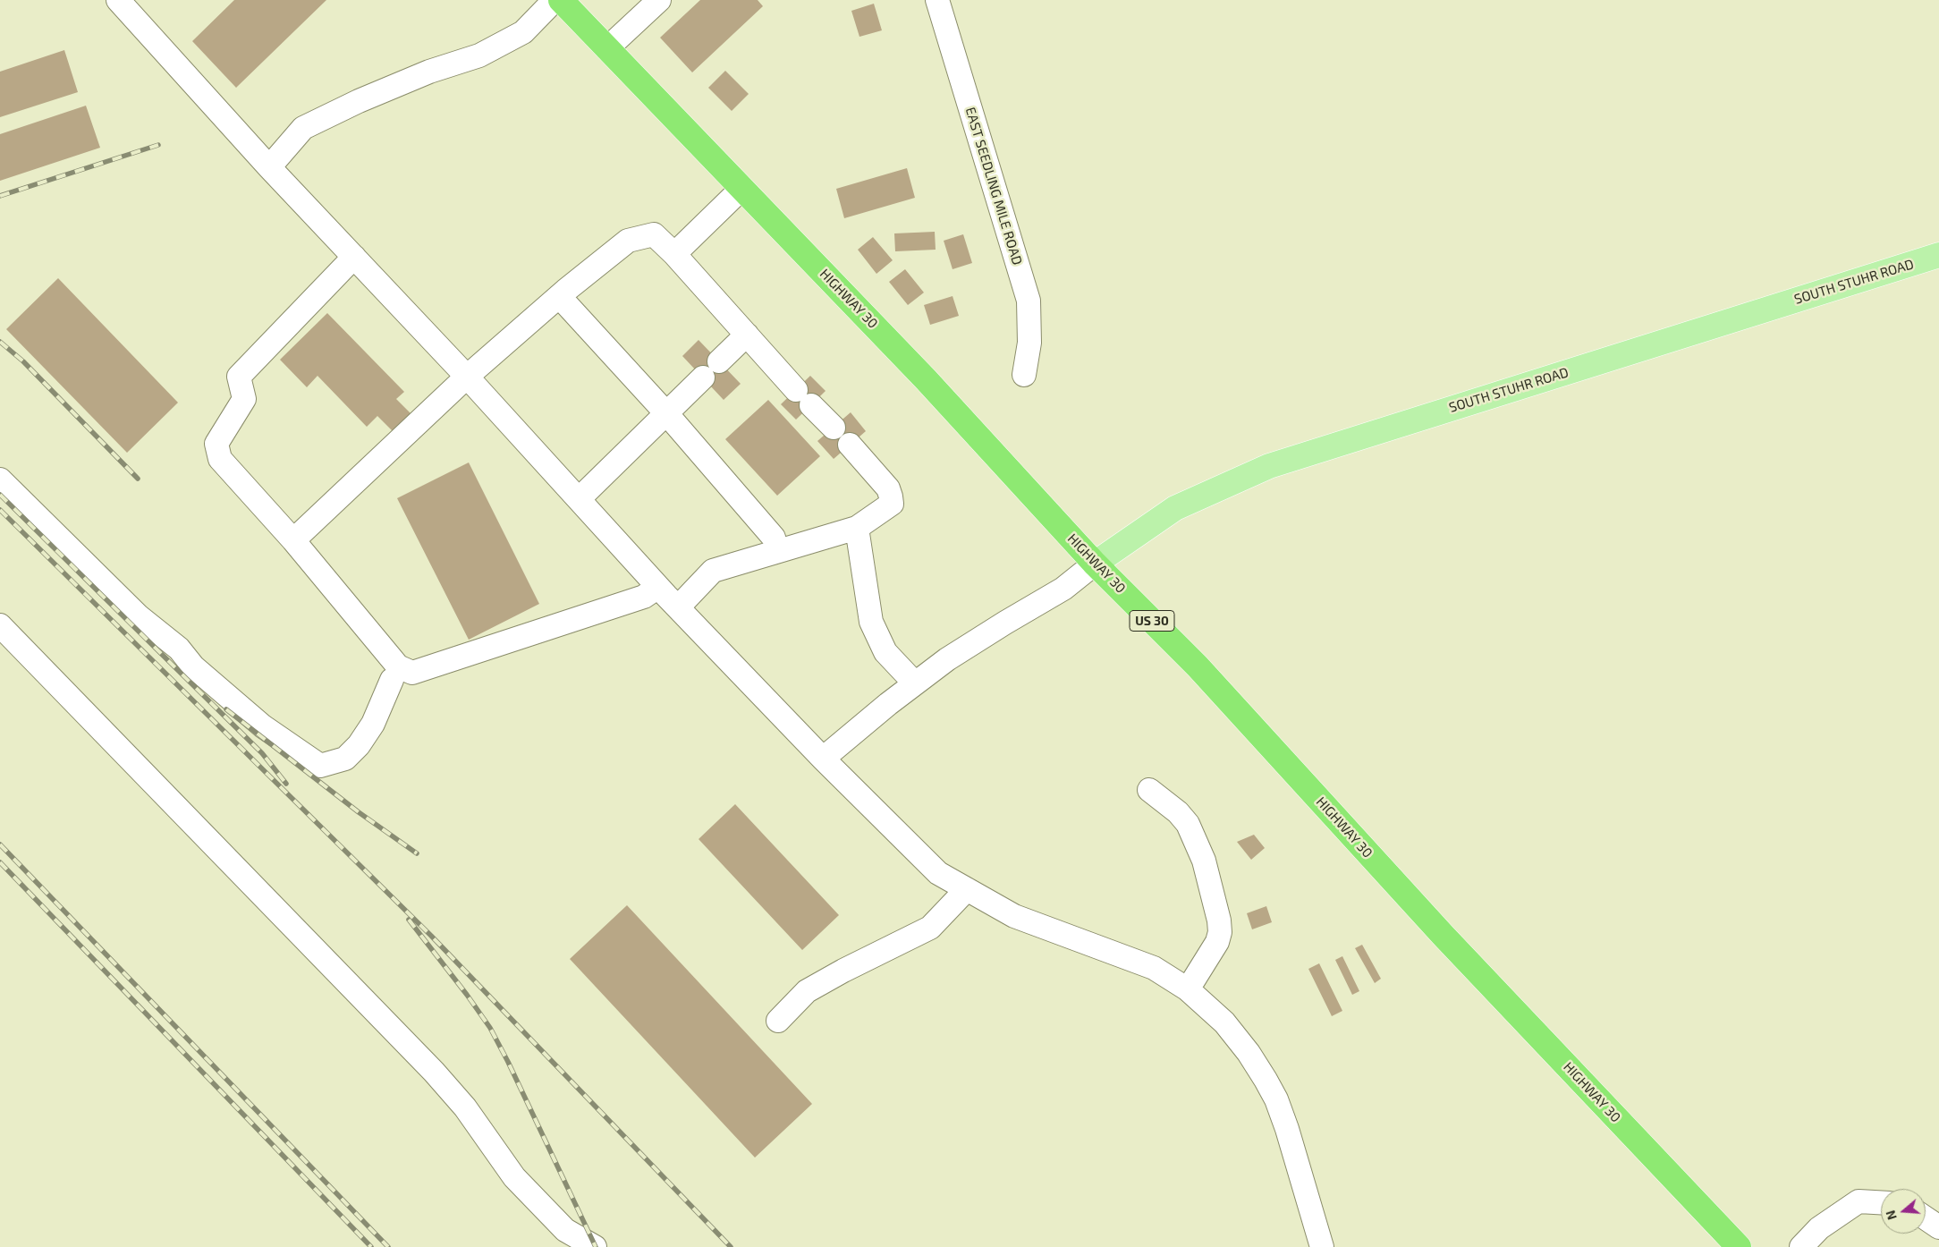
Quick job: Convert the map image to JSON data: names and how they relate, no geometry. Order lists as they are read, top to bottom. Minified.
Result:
{"streets":{"highway":["HIGHWAY 30","US 30"],"main road":["SOUTH STUHR ROAD"],"street":["EAST SEEDLING MILE ROAD"]},"crossings":[["SOUTH STUHR ROAD","HIGHWAY 30"]],"north":"left"}
